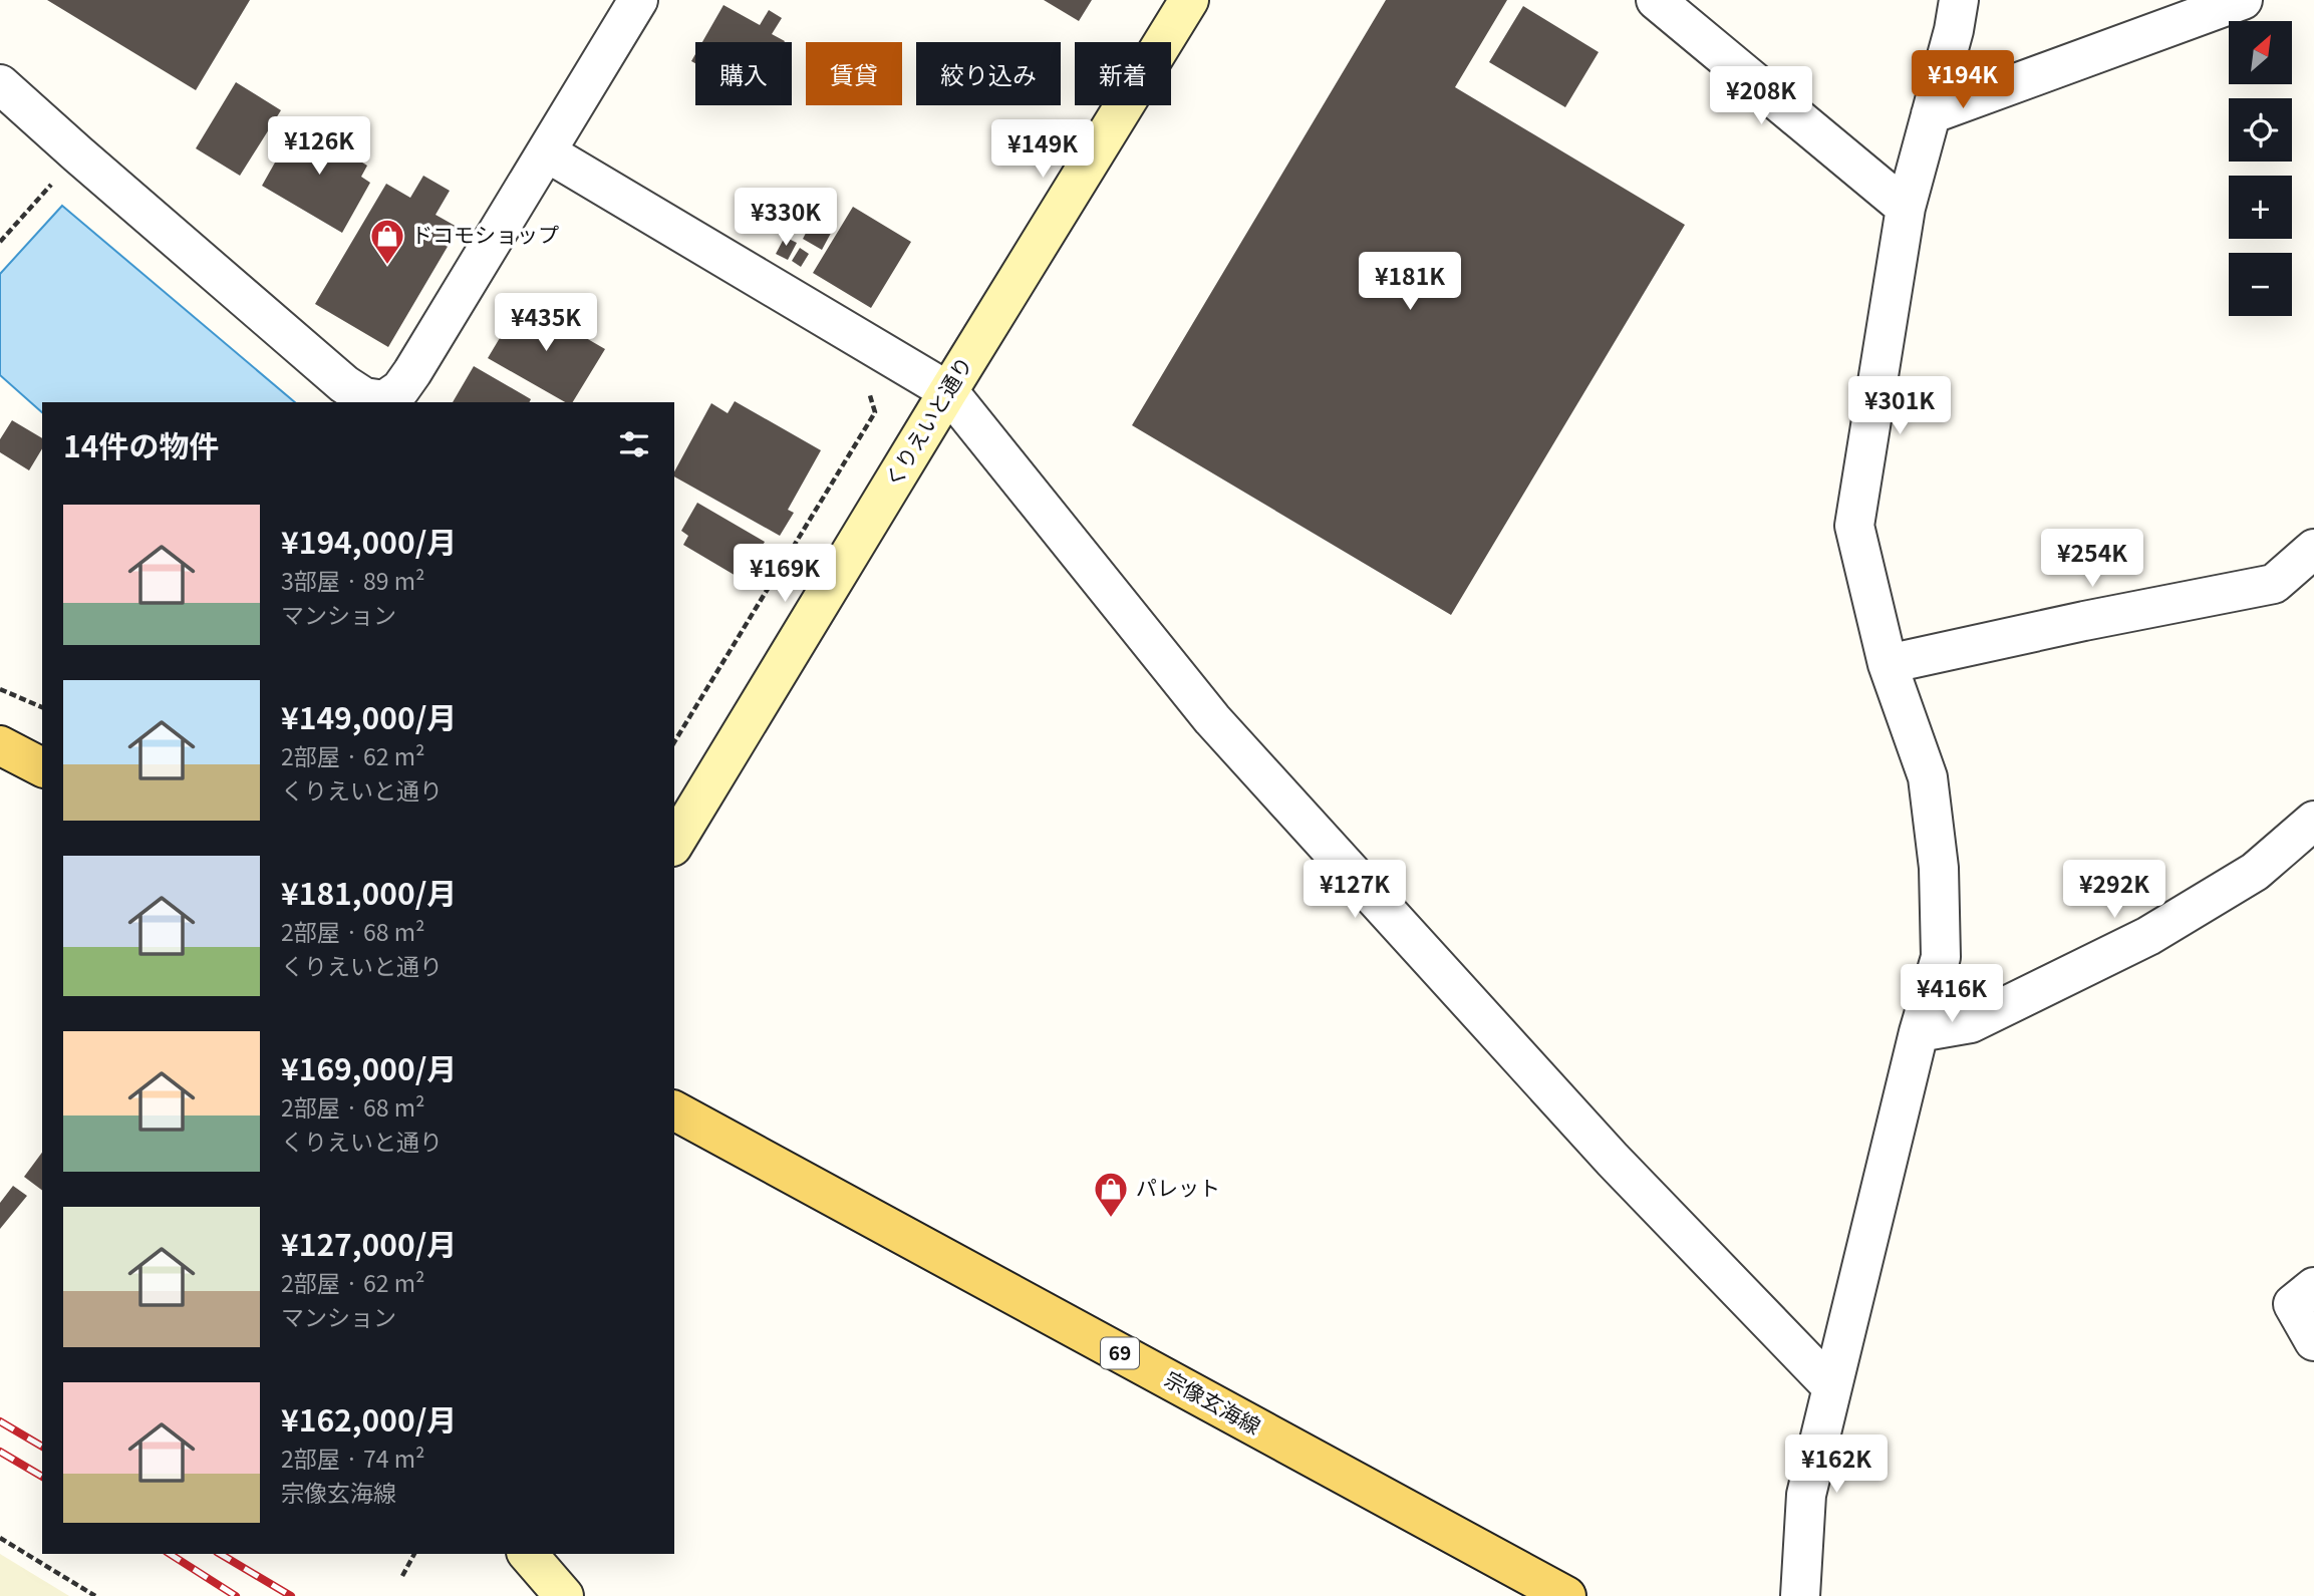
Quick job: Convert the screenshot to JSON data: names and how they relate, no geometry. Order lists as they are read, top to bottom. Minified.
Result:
{"streets":{"main road":["69","宗像玄海線"],"street":["くりえいと通り"]},"places":{"shop":["ドコモショップ","パレット"]},"north":"top right","page":{"map_buttons":["+","−"],"chip":["購入","賃貸","絞り込み","新着"],"price":["¥194K","¥208K","¥126K","¥149K","¥330K","¥181K","¥435K","¥301K","¥254K","¥169K","¥127K","¥292K","¥416K","¥162K"],"heading":"14件の物件","list":[{"name":"¥194,000/月","note":"3部屋 · 89 m² · マンション"},{"name":"¥149,000/月","note":"2部屋 · 62 m² · くりえいと通り"},{"name":"¥181,000/月","note":"2部屋 · 68 m² · くりえいと通り"},{"name":"¥169,000/月","note":"2部屋 · 68 m² · くりえいと通り"},{"name":"¥127,000/月","note":"2部屋 · 62 m² · マンション"},{"name":"¥162,000/月","note":"2部屋 · 74 m² · 宗像玄海線"}]}}
